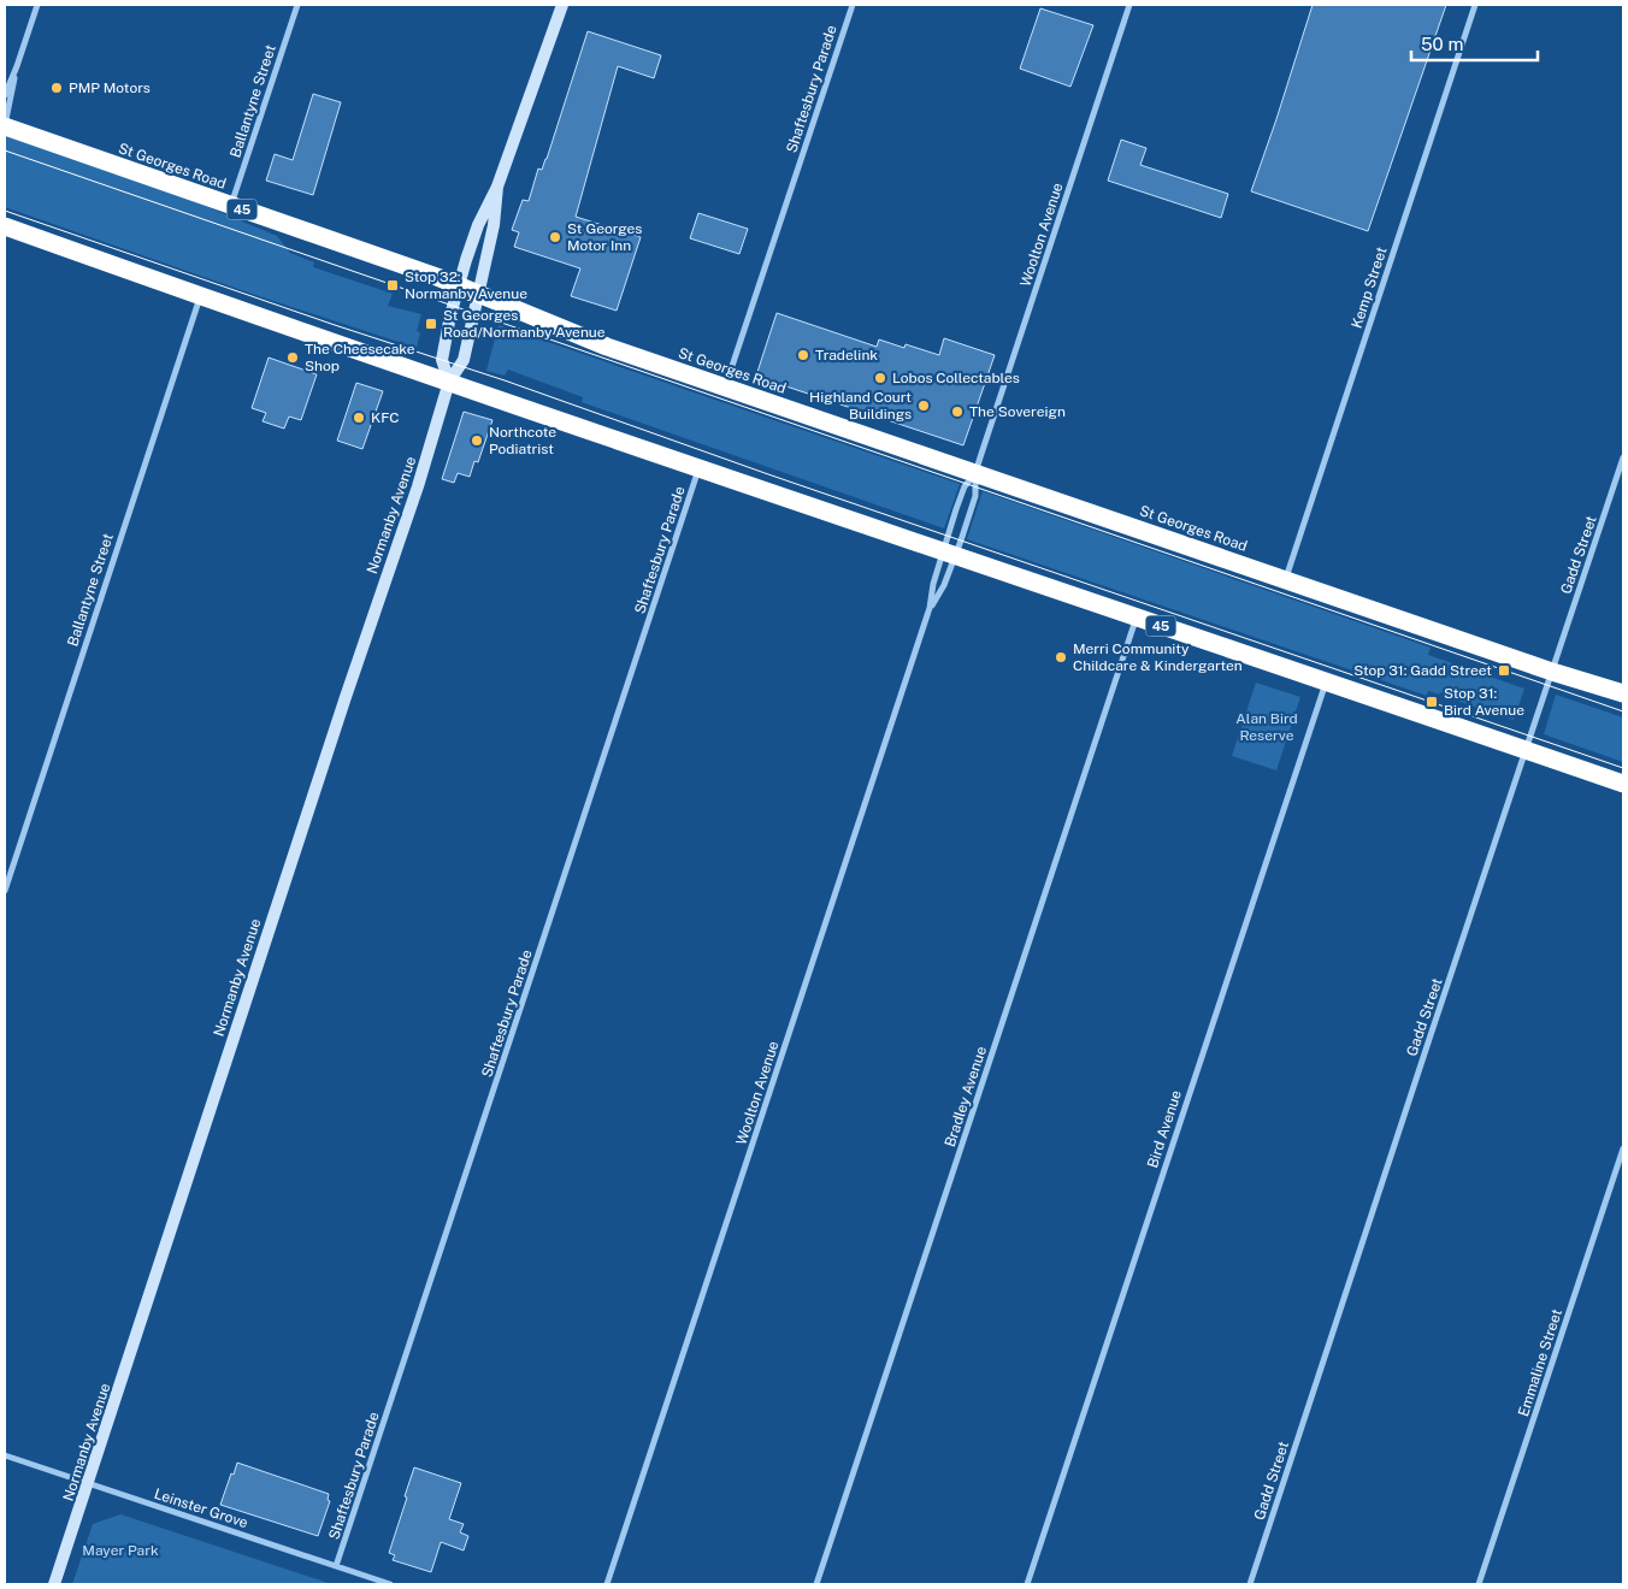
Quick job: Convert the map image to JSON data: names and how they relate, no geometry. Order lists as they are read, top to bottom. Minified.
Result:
{"streets":{"highway":["St Georges Road","45"],"main road":["Normanby Avenue"],"street":["Shaftesbury Parade","Ballantyne Street","Woolton Avenue","Kemp Street","Gadd Street","Bradley Avenue","Bird Avenue","Emmaline Street","Leinster Grove"]},"crossings":[["Shaftesbury Parade","St Georges Road"],["Shaftesbury Parade","45"],["Shaftesbury Parade","Leinster Grove"],["Ballantyne Street","St Georges Road"],["Ballantyne Street","45"],["St Georges Road","Woolton Avenue"],["St Georges Road","Kemp Street"],["St Georges Road","Normanby Avenue"],["St Georges Road","Gadd Street"],["45","Woolton Avenue"],["45","Normanby Avenue"],["45","Gadd Street"],["45","Bradley Avenue"],["45","Bird Avenue"],["Normanby Avenue","Leinster Grove"]],"parks":["Alan Bird Reserve","Mayer Park"],"places":{"other":["PMP Motors","St Georges Motor Inn","Tradelink","The Cheesecake Shop","Lobos Collectables","Highland Court Buildings","The Sovereign","KFC","Northcote Podiatrist","Merri Community Childcare & Kindergarten"],"transit":["Stop 32: Normanby Avenue","St Georges Road/Normanby Avenue","Stop 31: Gadd Street","Stop 31: Bird Avenue"]},"scale_bar":"50 m"}
